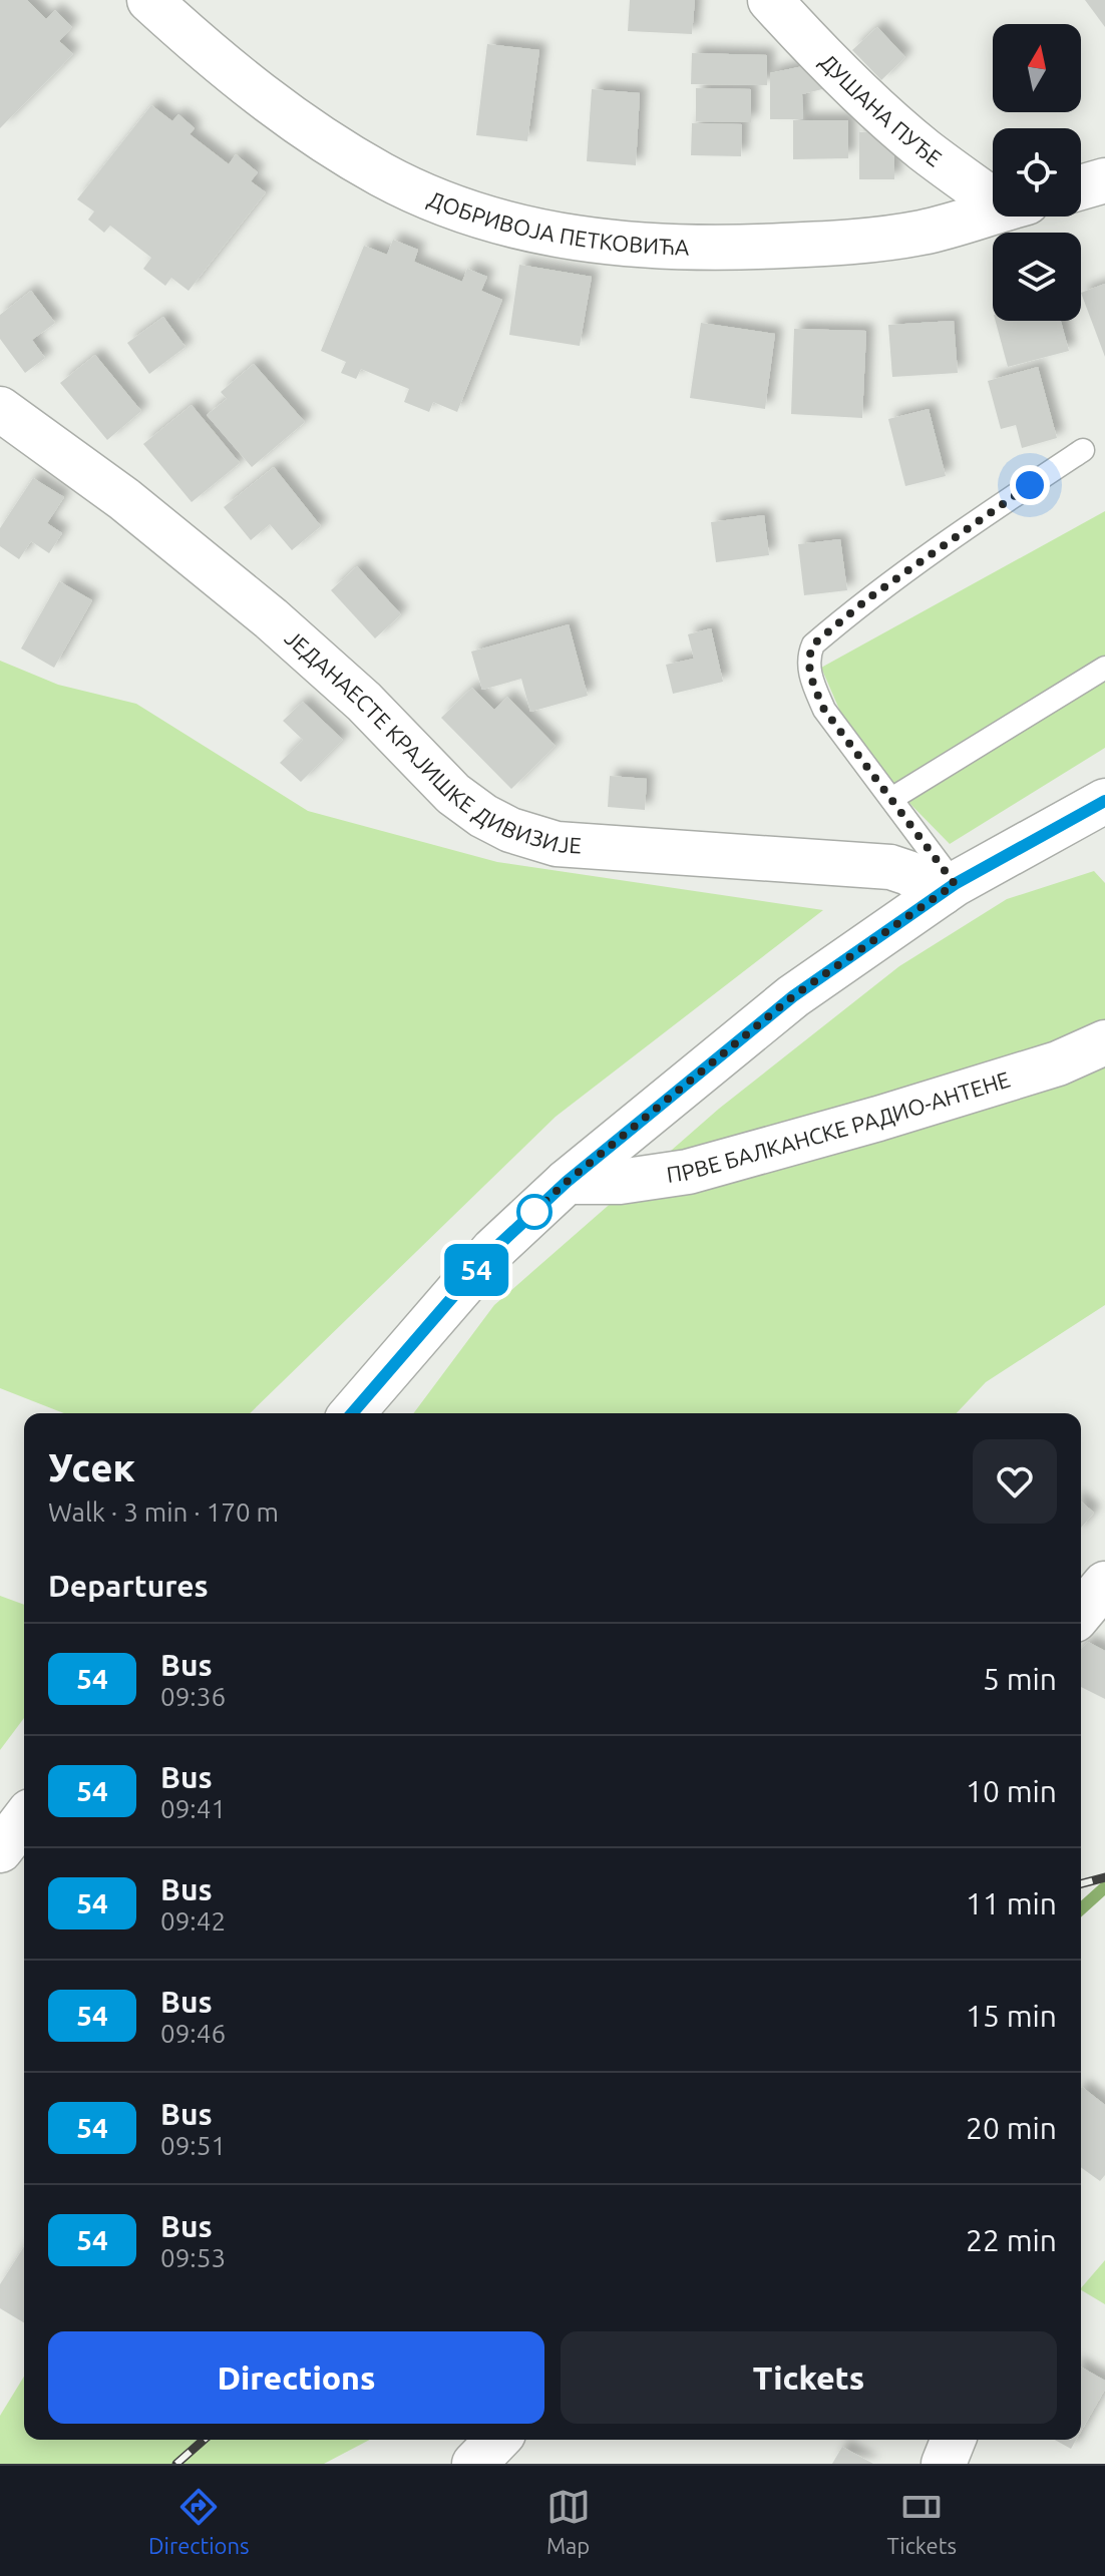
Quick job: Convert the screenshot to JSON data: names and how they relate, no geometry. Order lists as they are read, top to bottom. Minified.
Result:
{"streets":{"street":["ДУШАНА ПУЂЕ","ДОБРИВОЈА ПЕТКОВИЋА","ЈЕДАНАЕСТЕ КРАЈИШКЕ ДИВИЗИЈЕ","ПРВЕ БАЛКАНСКЕ РАДИО-АНТЕНЕ"]},"lines":["bus line 54"],"north":"top","page":{"on_map":"54","heading":[["Усек","Walk · 3 min · 170 m"],"Departures"],"list":[{"mark":"54","name":"Bus","note":"09:36","value":"5 min"},{"mark":"54","name":"Bus","note":"09:41","value":"10 min"},{"mark":"54","name":"Bus","note":"09:42","value":"11 min"},{"mark":"54","name":"Bus","note":"09:46","value":"15 min"},{"mark":"54","name":"Bus","note":"09:51","value":"20 min"},{"mark":"54","name":"Bus","note":"09:53","value":"22 min"}],"buttons":["Directions","Tickets"],"tabs":["Directions","Map","Tickets"]}}
